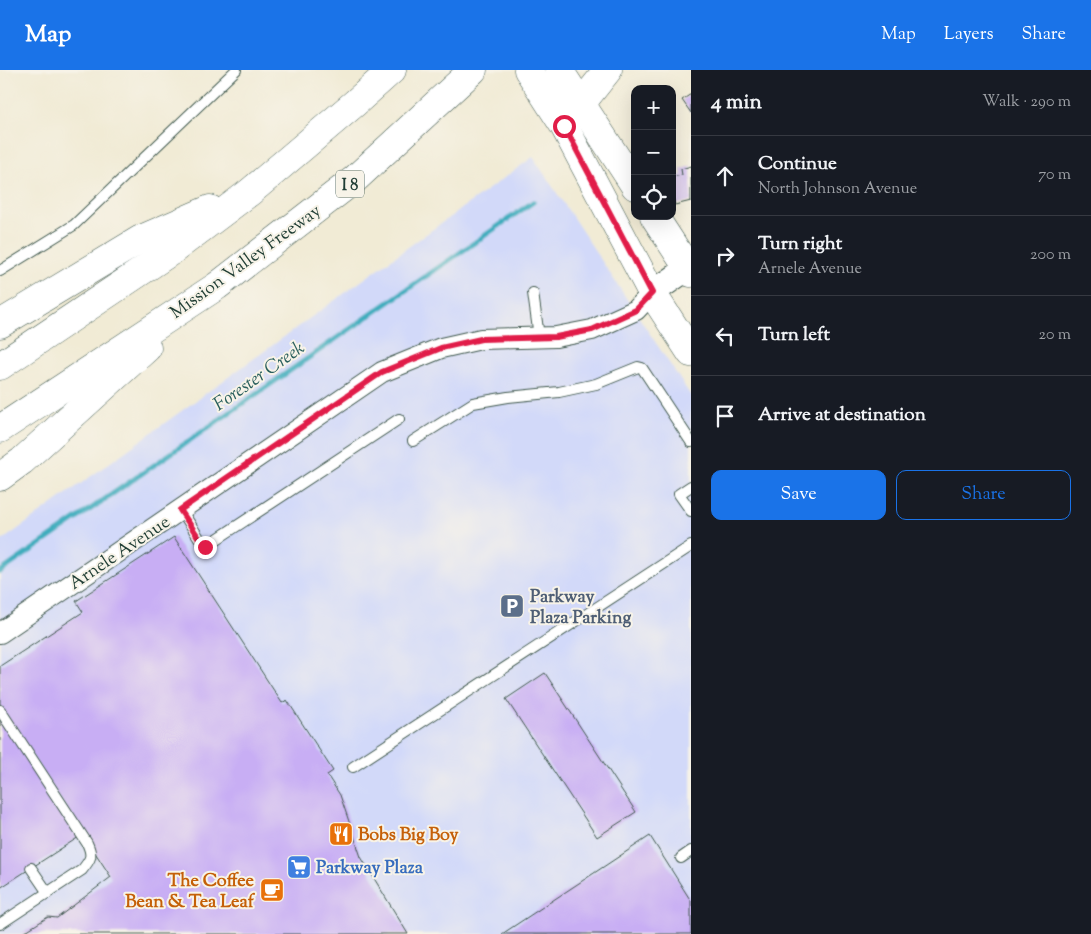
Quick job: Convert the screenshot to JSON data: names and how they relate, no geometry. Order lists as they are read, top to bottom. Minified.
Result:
{"streets":{"main road":["I 8","Mission Valley Freeway"],"street":["Arnele Avenue"]},"water":["Forester Creek"],"places":{"parking":["Parkway Plaza Parking"],"restaurant":["Bobs Big Boy"],"supermarket":["Parkway Plaza"],"cafe":["The Coffee Bean & Tea Leaf"]},"page":{"header":"Map","nav":["Map","Layers","Share"],"heading":["4 min","Walk · 290 m"],"map_buttons":["+","−"],"list":[["Continue","North Johnson Avenue","70 m"],["Turn right","Arnele Avenue","200 m"],["Turn left","20 m"],"Arrive at destination"],"buttons":["Save","Share"]}}
